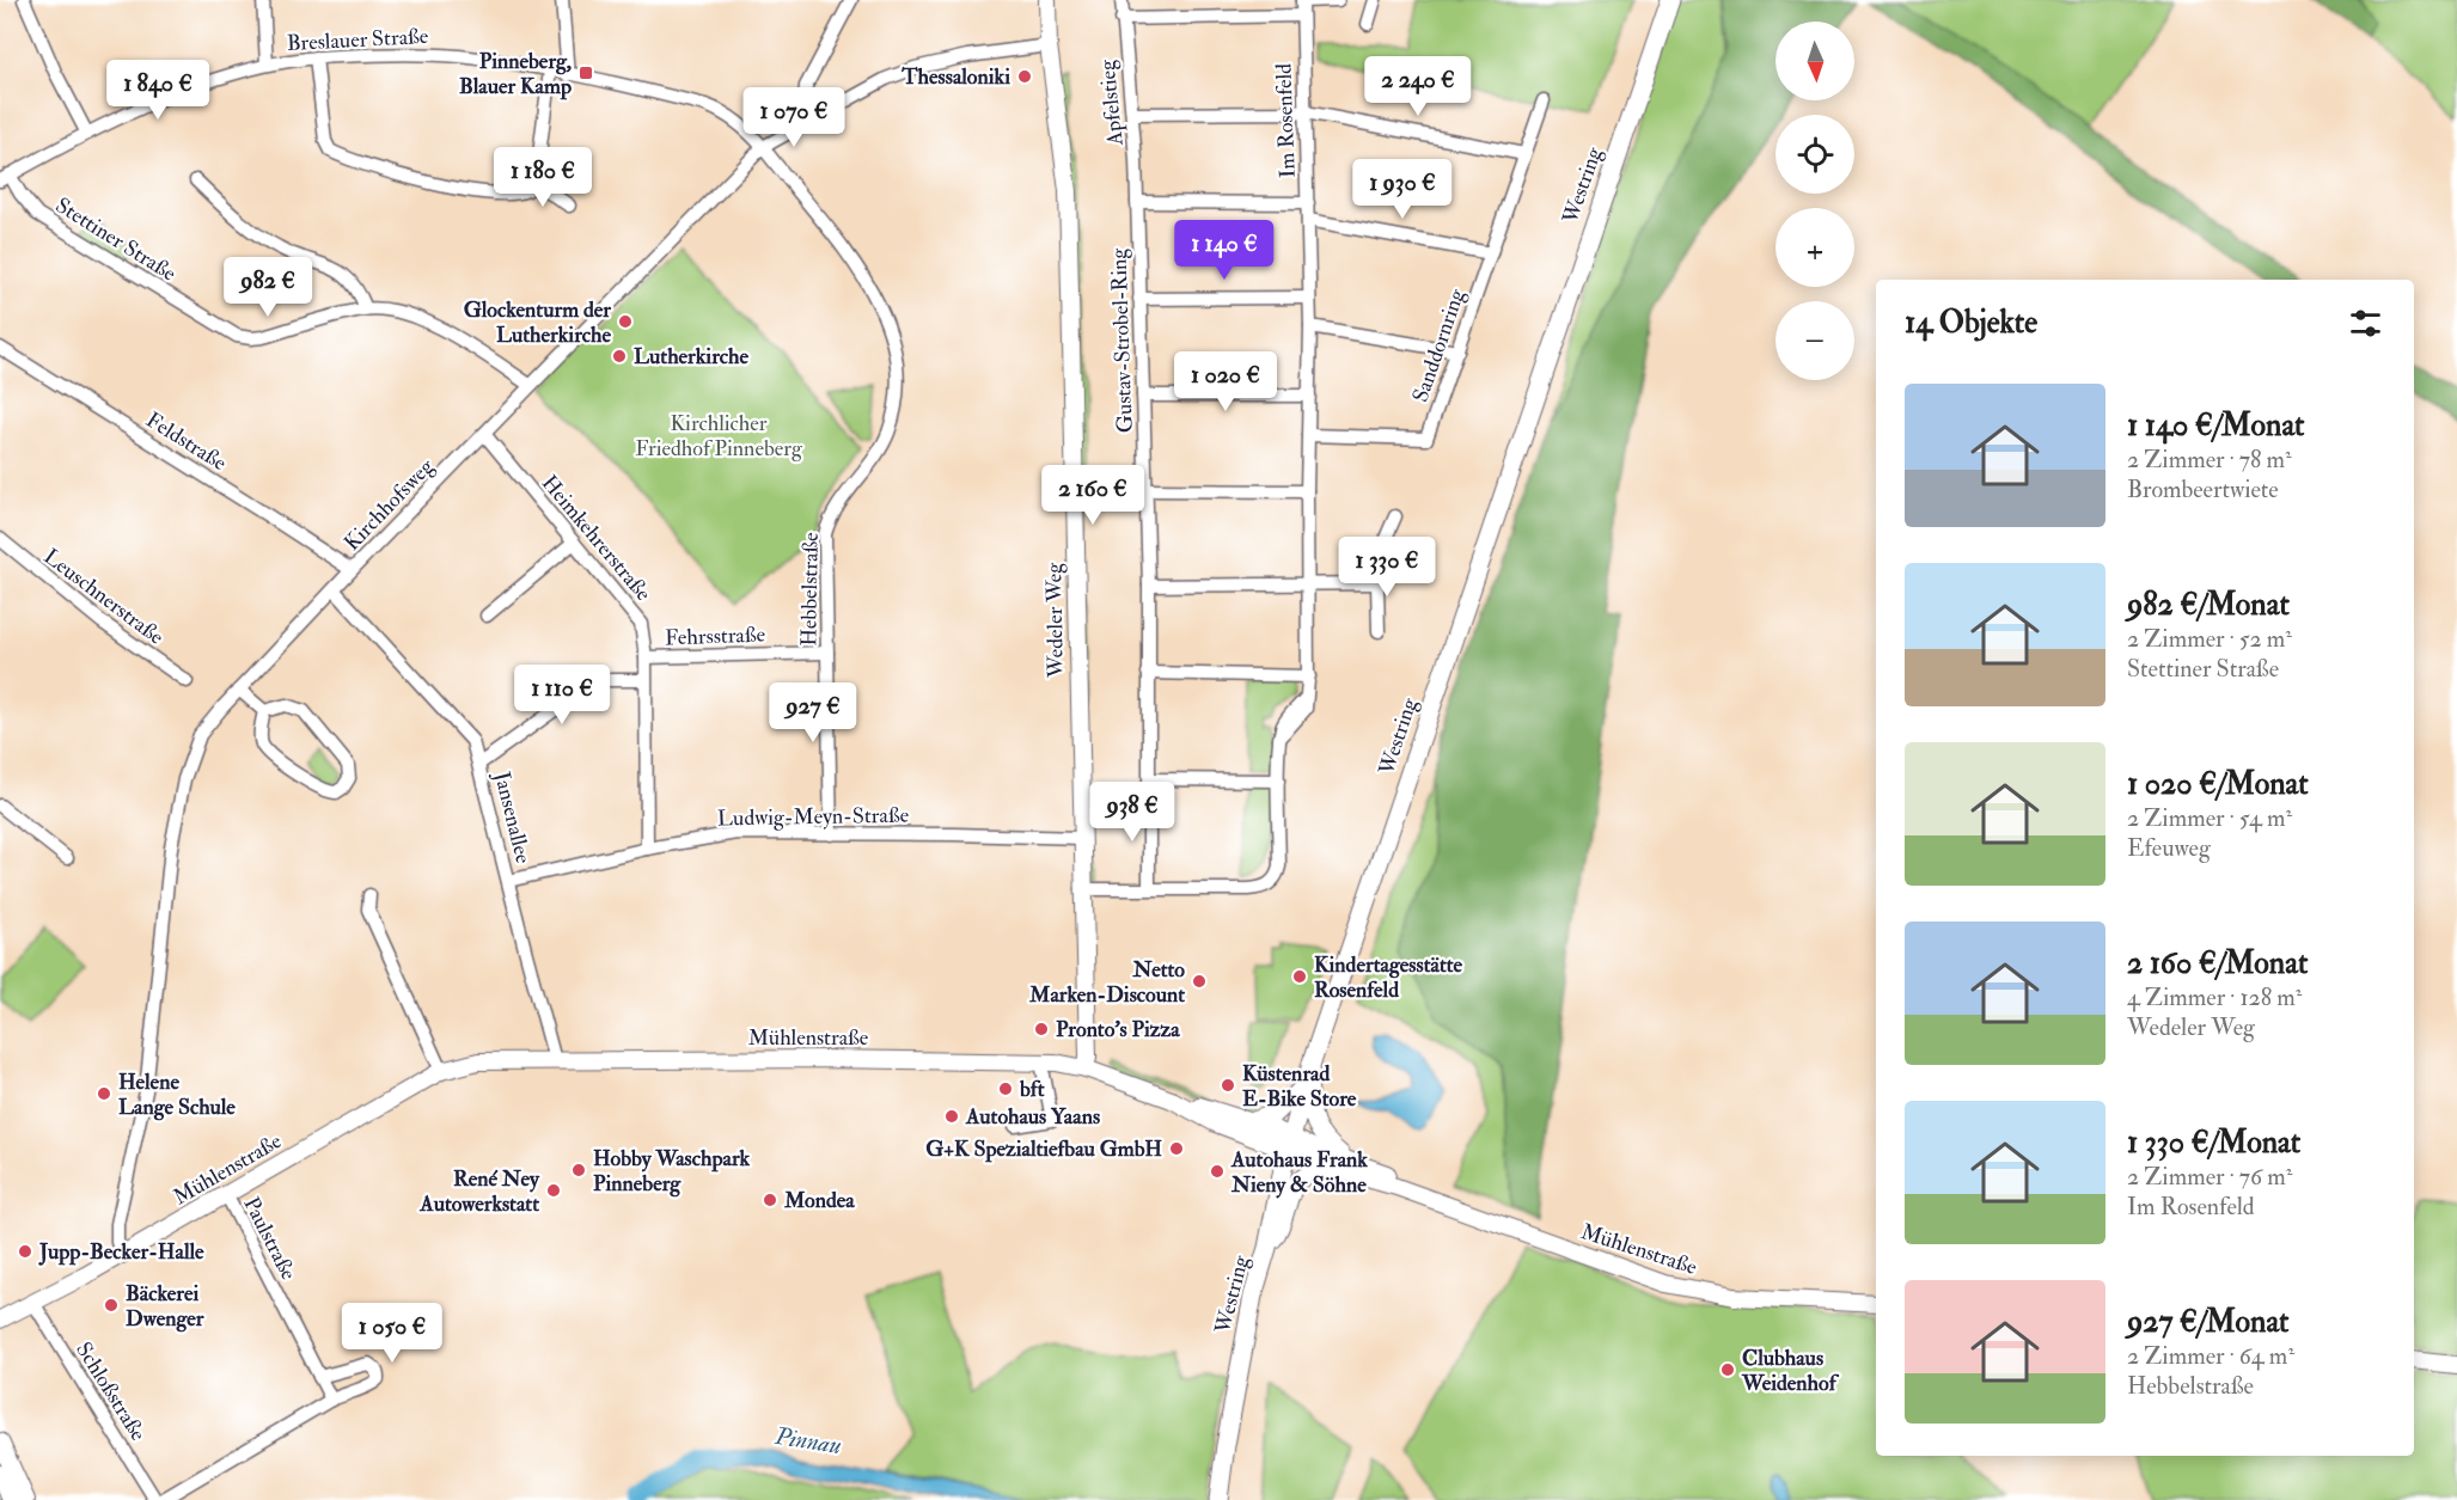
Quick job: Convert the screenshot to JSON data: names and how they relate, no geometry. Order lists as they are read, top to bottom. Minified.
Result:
{"streets":{"main road":["Westring","Wedeler Weg","Mühlenstraße"],"street":["Breslauer Straße","Apfelstieg","Im Rosenfeld","Stettiner Straße","Gustav-Strobel-Ring","Sanddornring","Feldstraße","Kirchhofsweg","Heimkehrerstraße","Hebbelstraße","Leuschnerstraße","Fehrsstraße","Ludwig-Meyn-Straße","Jansenallee","Paulstraße","Schloßstraße"]},"crossings":[["Breslauer Straße","Stettiner Straße"],["Breslauer Straße","Kirchhofsweg"],["Breslauer Straße","Hebbelstraße"],["Apfelstieg","Gustav-Strobel-Ring"],["Im Rosenfeld","Gustav-Strobel-Ring"],["Im Rosenfeld","Sanddornring"],["Im Rosenfeld","Wedeler Weg"],["Westring","Mühlenstraße"],["Stettiner Straße","Kirchhofsweg"],["Feldstraße","Kirchhofsweg"],["Kirchhofsweg","Heimkehrerstraße"],["Kirchhofsweg","Hebbelstraße"],["Kirchhofsweg","Wedeler Weg"],["Kirchhofsweg","Jansenallee"],["Kirchhofsweg","Mühlenstraße"],["Heimkehrerstraße","Fehrsstraße"],["Heimkehrerstraße","Ludwig-Meyn-Straße"],["Hebbelstraße","Fehrsstraße"],["Hebbelstraße","Ludwig-Meyn-Straße"],["Wedeler Weg","Ludwig-Meyn-Straße"],["Wedeler Weg","Mühlenstraße"],["Ludwig-Meyn-Straße","Jansenallee"],["Jansenallee","Mühlenstraße"],["Mühlenstraße","Paulstraße"],["Mühlenstraße","Schloßstraße"]],"water":["Pinnau"],"parks":["Kirchlicher Friedhof Pinneberg"],"places":{"transit":["Pinneberg, Blauer Kamp"],"other":["Thessaloniki","Glockenturm der Lutherkirche","Lutherkirche","Kindertagesstätte Rosenfeld","Netto Marken-Discount","Pronto's Pizza","Küstenrad E-Bike Store","bft","Helene Lange Schule","Autohaus Yaans","G+K Spezialtiefbau GmbH","Hobby Waschpark Pinneberg","Autohaus Frank Nieny & Söhne","René Ney Autowerkstatt","Mondea","Jupp-Becker-Halle","Bäckerei Dwenger","Clubhaus Weidenhof"]},"north":"bottom","page":{"map_buttons":["+","−"],"price":["2 240 €","1 840 €","1 070 €","1 180 €","1 930 €","1 140 €","982 €","1 020 €","2 160 €","1 330 €","1 110 €","927 €","938 €","1 050 €"],"heading":"14 Objekte","list":[{"name":"1 140 €/Monat","note":"2 Zimmer · 78 m² · Brombeertwiete"},{"name":"982 €/Monat","note":"2 Zimmer · 52 m² · Stettiner Straße"},{"name":"1 020 €/Monat","note":"2 Zimmer · 54 m² · Efeuweg"},{"name":"2 160 €/Monat","note":"4 Zimmer · 128 m² · Wedeler Weg"},{"name":"1 330 €/Monat","note":"2 Zimmer · 76 m² · Im Rosenfeld"},{"name":"927 €/Monat","note":"2 Zimmer · 64 m² · Hebbelstraße"}]}}
